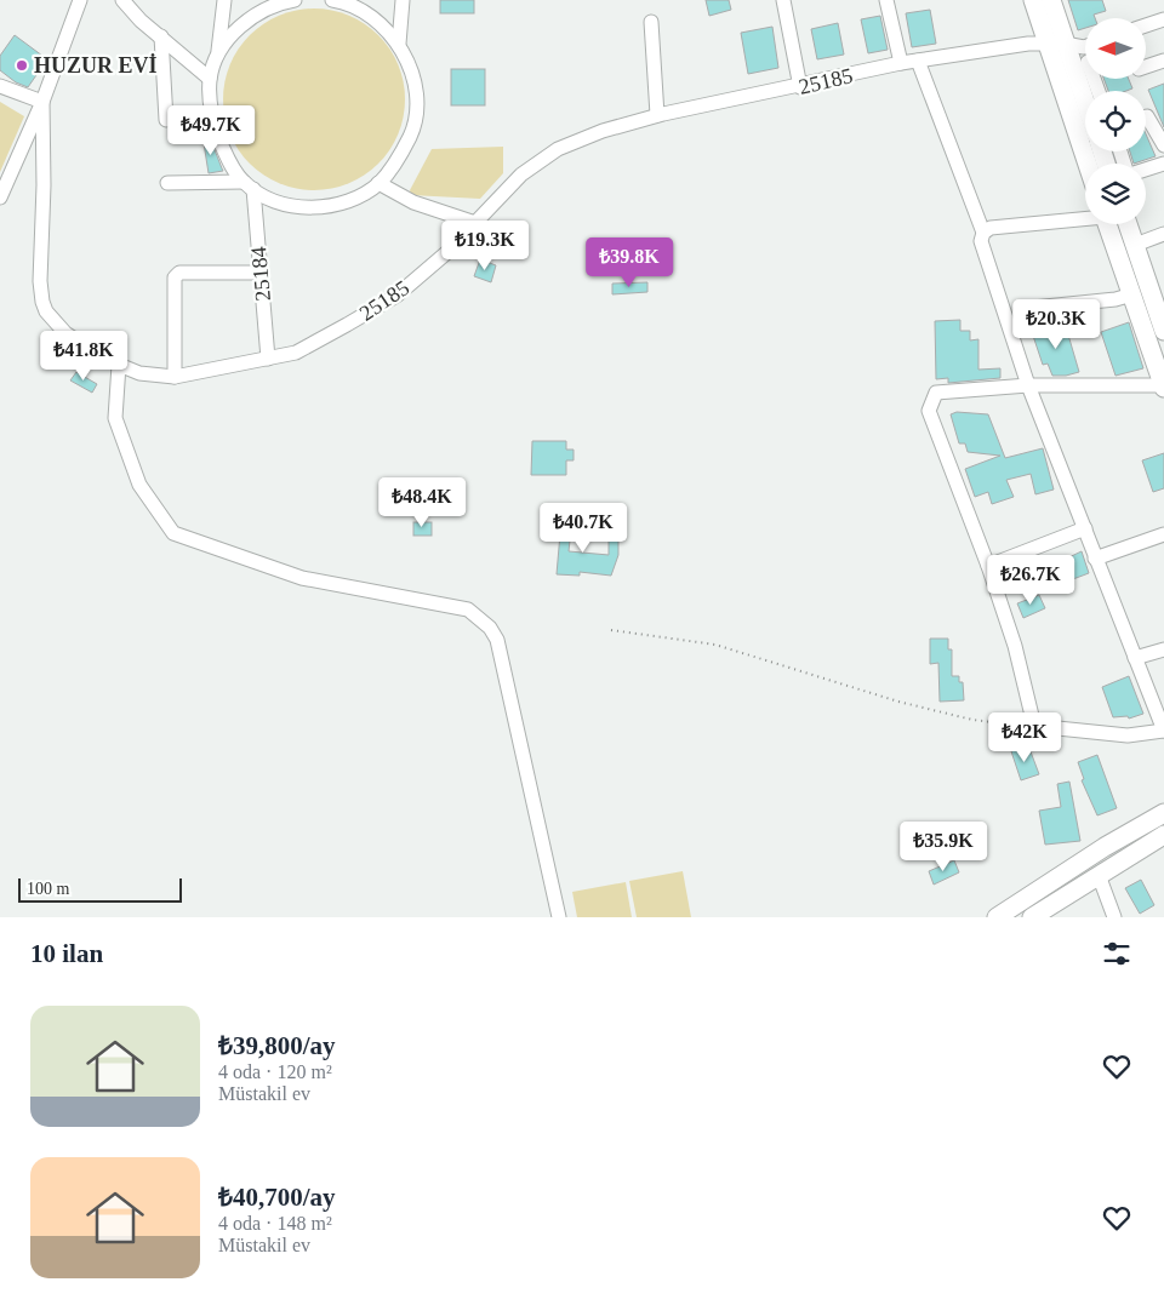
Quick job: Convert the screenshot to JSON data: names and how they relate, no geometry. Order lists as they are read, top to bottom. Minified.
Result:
{"streets":{"street":["25185","25184"]},"crossings":[["25185","25184"]],"places":["HUZUR EVİ"],"scale_bar":"100 m","north":"left","page":{"price":["₺49.7K","₺19.3K","₺39.8K","₺20.3K","₺41.8K","₺48.4K","₺40.7K","₺26.7K","₺42K","₺35.9K"],"scale":"100 m","heading":"10 ilan","list":[{"name":"₺39,800/ay","note":"4 oda · 120 m² · Müstakil ev"},{"name":"₺40,700/ay","note":"4 oda · 148 m² · Müstakil ev"}]}}
